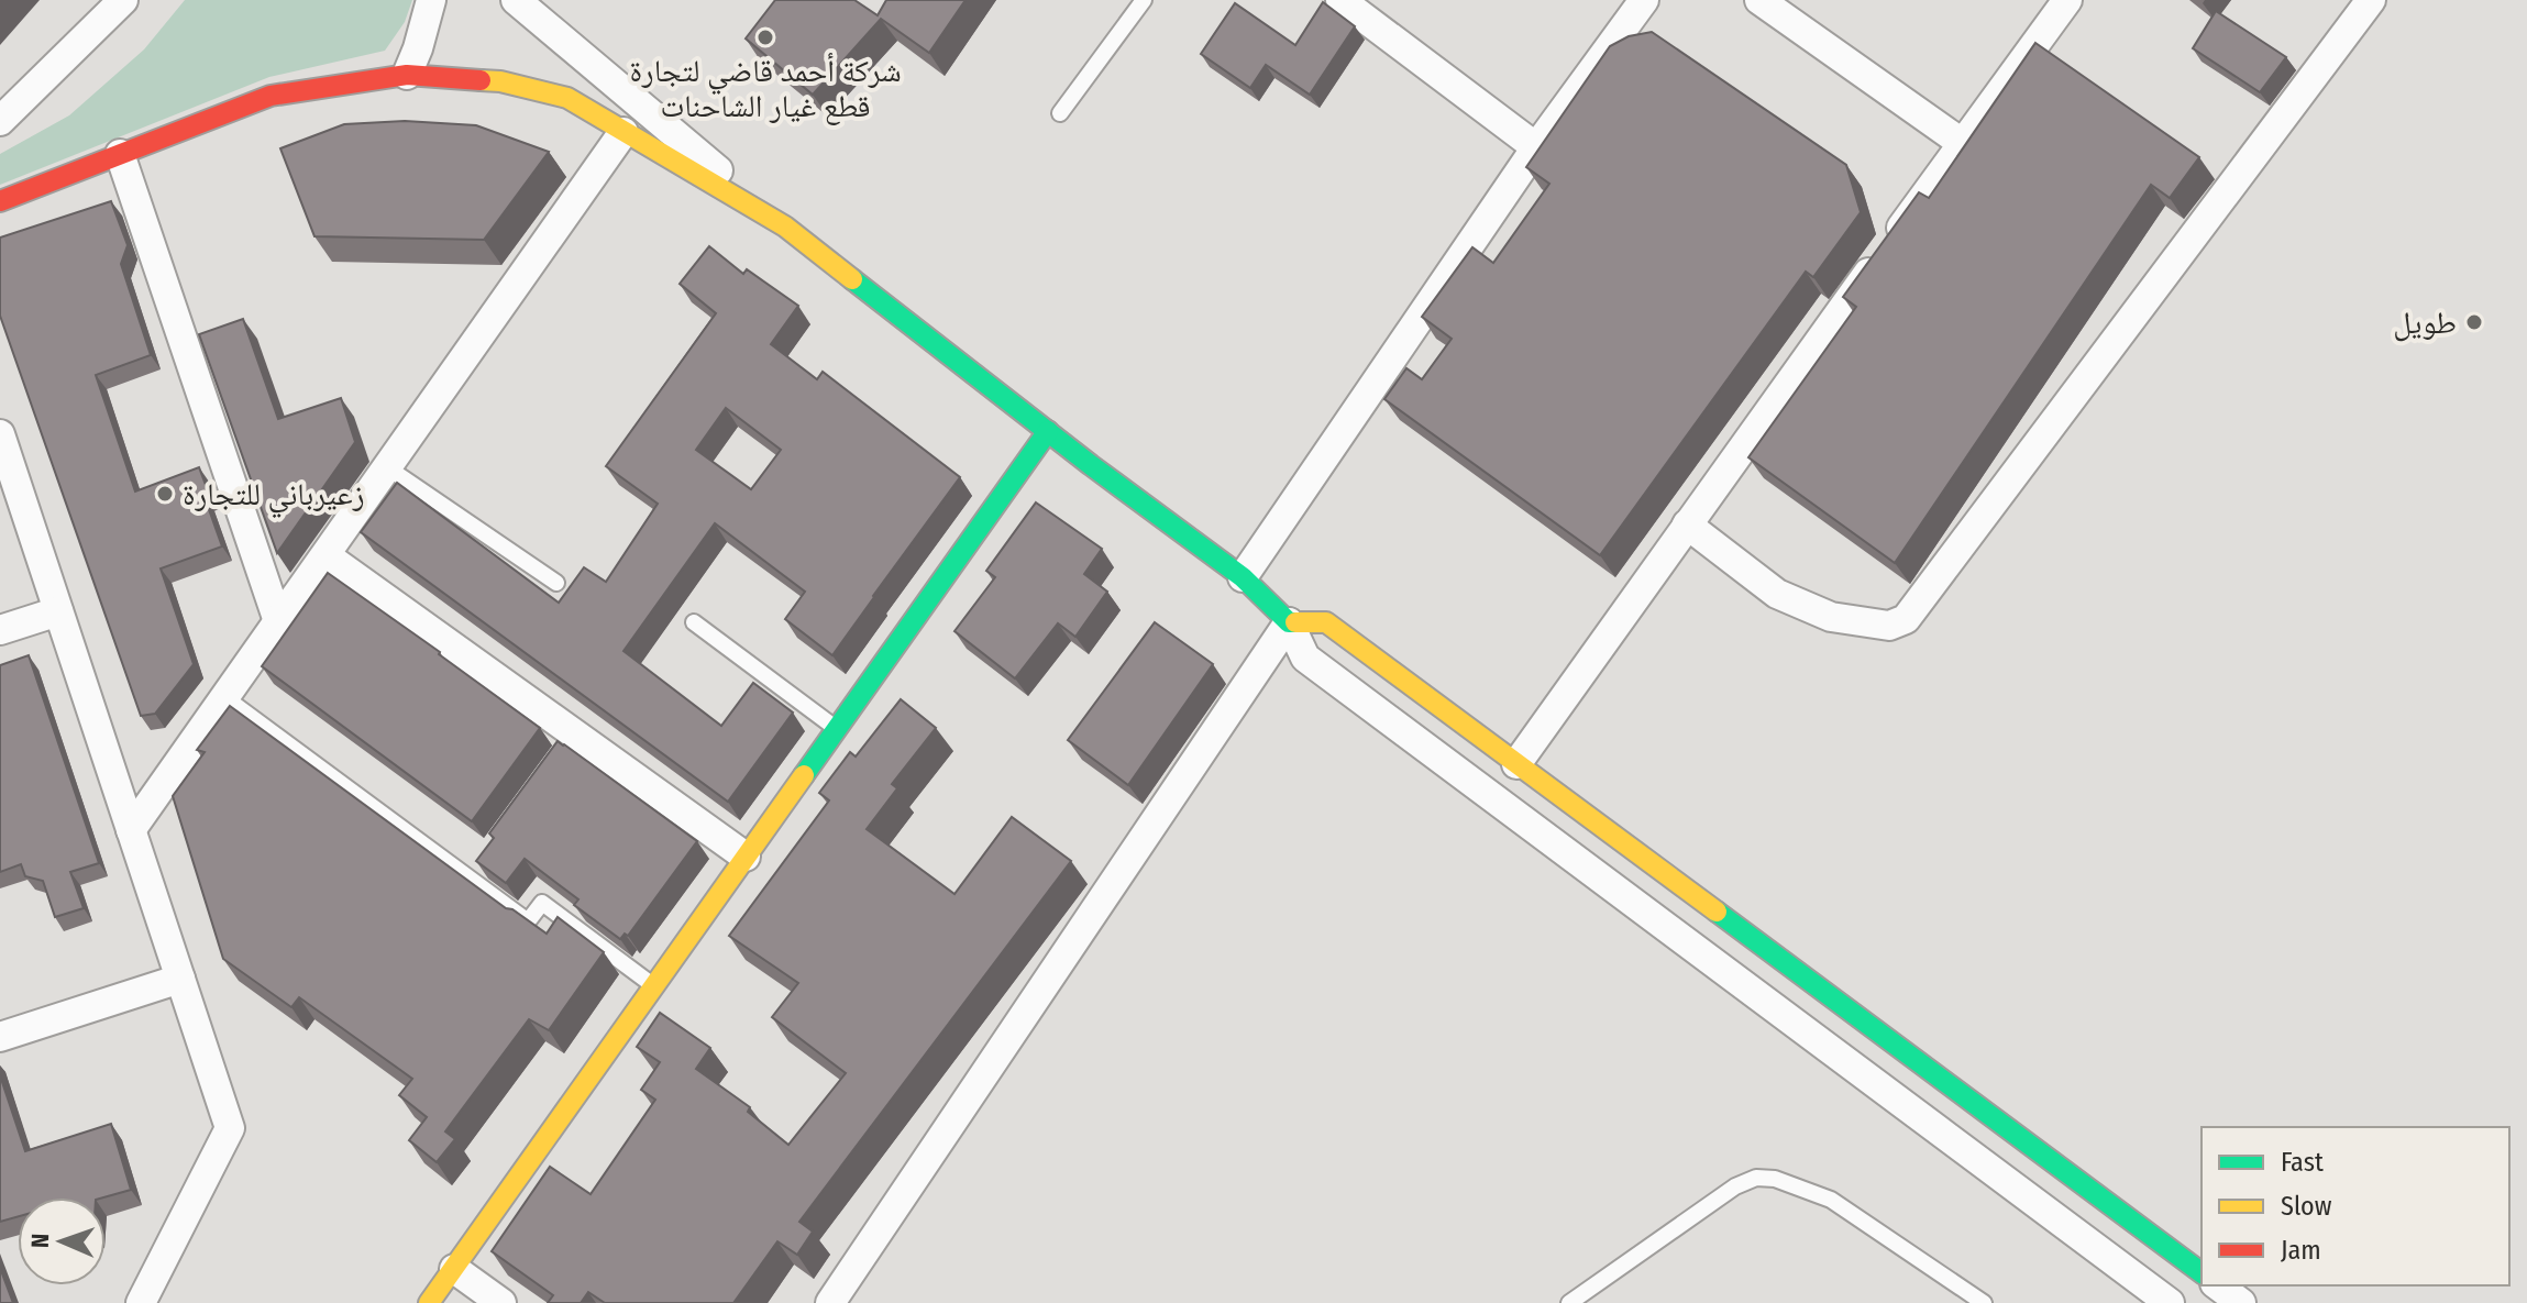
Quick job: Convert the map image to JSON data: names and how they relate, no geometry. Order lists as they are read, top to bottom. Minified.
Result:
{"places":["شركة أحمد قاضي لتجارة قطع غيار الشاحنات","طويل","زعيرباني للتجارة"],"legend":["Fast","Slow","Jam"],"north":"left"}
